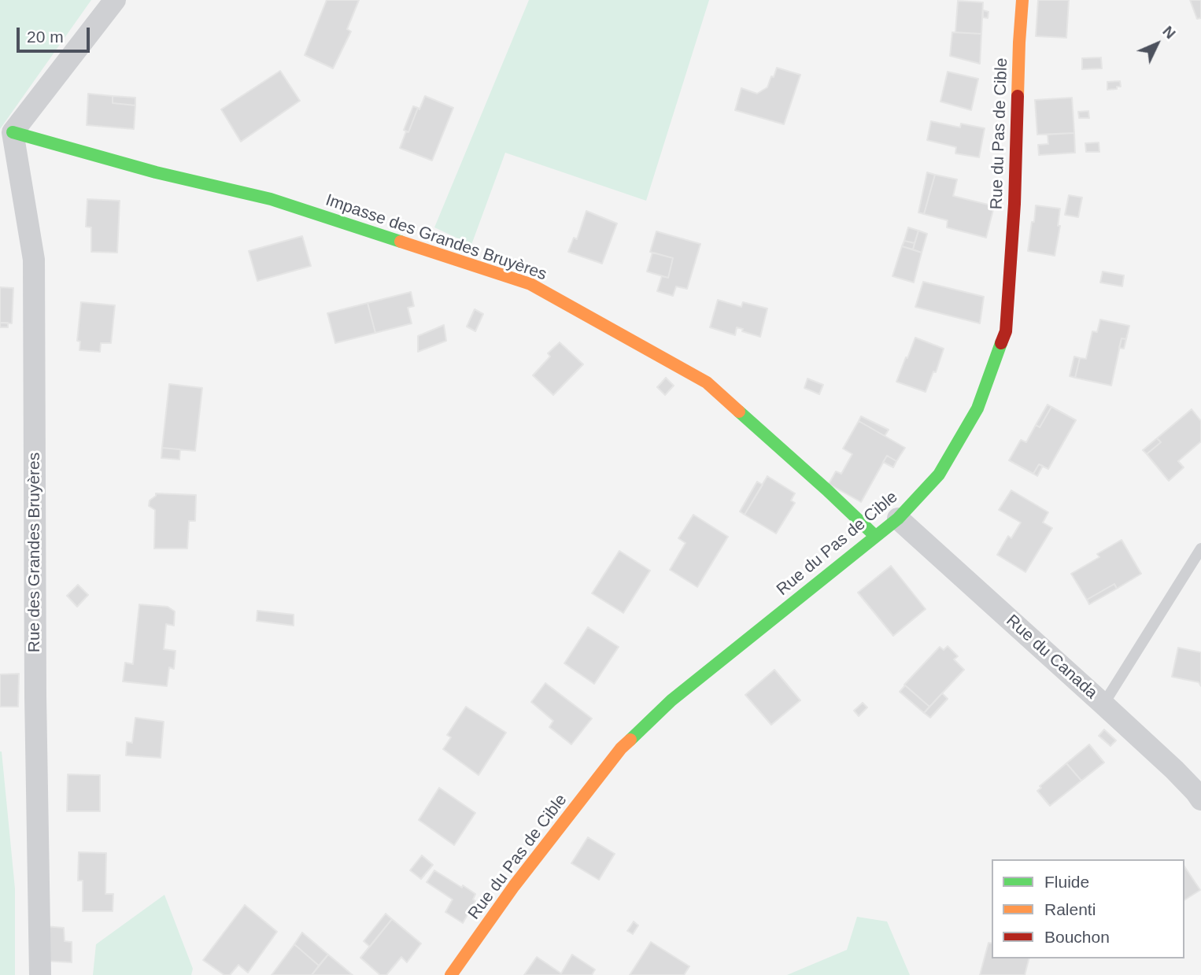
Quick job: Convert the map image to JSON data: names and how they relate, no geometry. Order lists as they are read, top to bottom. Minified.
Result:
{"streets":{"street":["Rue du Pas de Cible","Impasse des Grandes Bruyères","Rue des Grandes Bruyères","Rue du Canada"]},"crossings":[["Rue du Pas de Cible","Impasse des Grandes Bruyères"],["Rue du Pas de Cible","Rue du Canada"],["Impasse des Grandes Bruyères","Rue des Grandes Bruyères"]],"legend":["Fluide","Ralenti","Bouchon"],"scale_bar":"20 m","north":"top right"}
